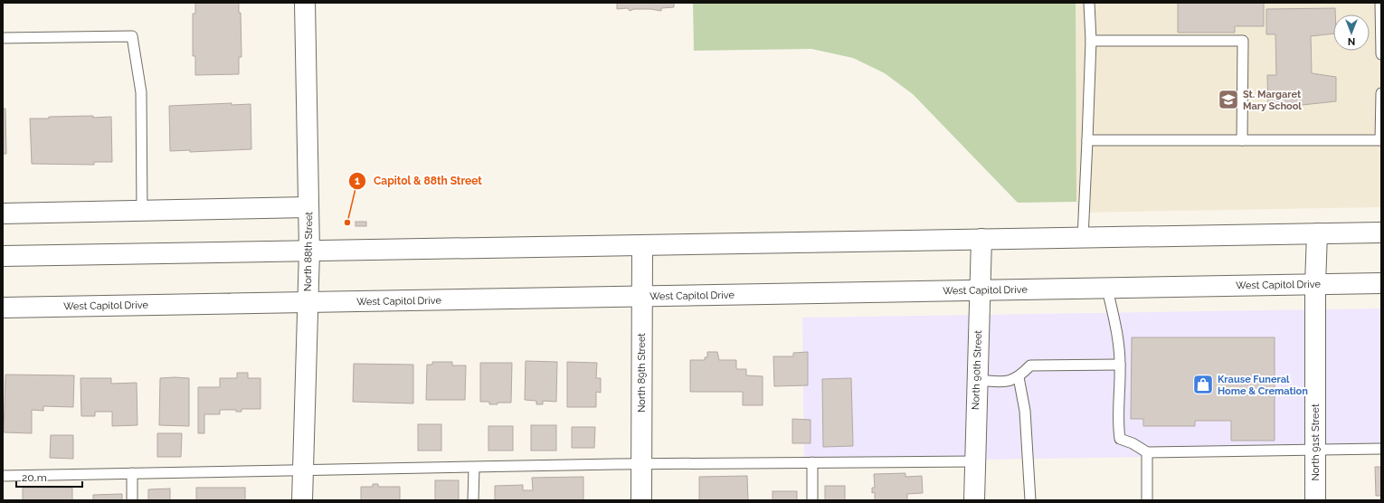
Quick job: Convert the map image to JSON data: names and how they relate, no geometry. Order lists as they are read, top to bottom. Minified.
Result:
{"streets":{"main road":["North 88th Street","West Capitol Drive","North 90th Street","North 89th Street","North 91st Street"]},"crossings":[["North 88th Street","West Capitol Drive"],["West Capitol Drive","North 90th Street"],["West Capitol Drive","North 89th Street"],["West Capitol Drive","North 91st Street"]],"places":{"school or university":["St. Margaret Mary School"],"other":["Capitol & 88th Street"],"shop":["Krause Funeral Home & Cremation"]},"scale_bar":"20 m","north":"bottom"}
